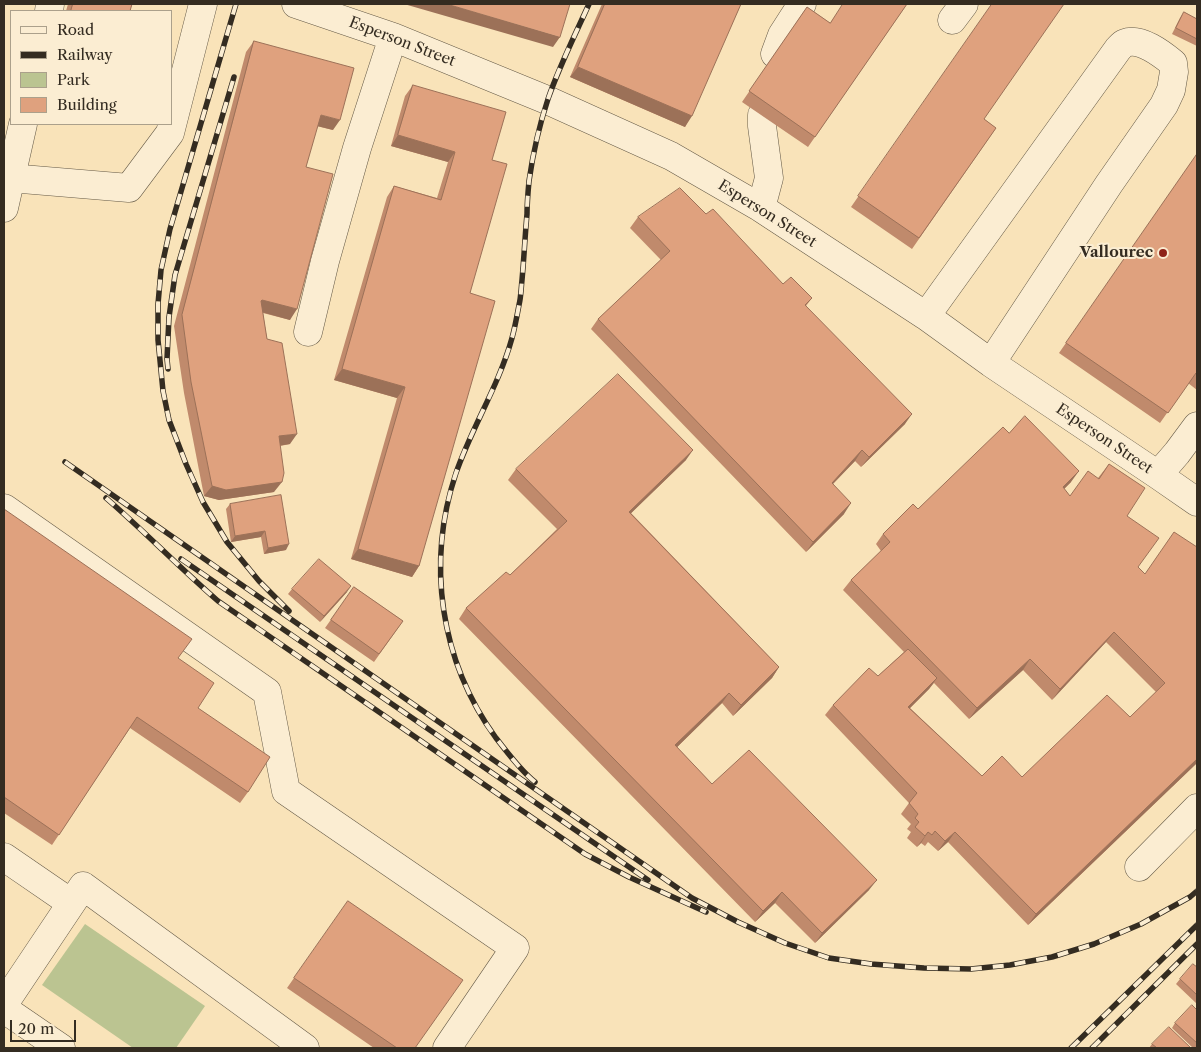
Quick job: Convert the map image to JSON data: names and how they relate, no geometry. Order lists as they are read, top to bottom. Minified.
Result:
{"streets":{"street":["Esperson Street"]},"places":["Vallourec"],"legend":["Road","Railway","Park","Building"],"scale_bar":"20 m"}
